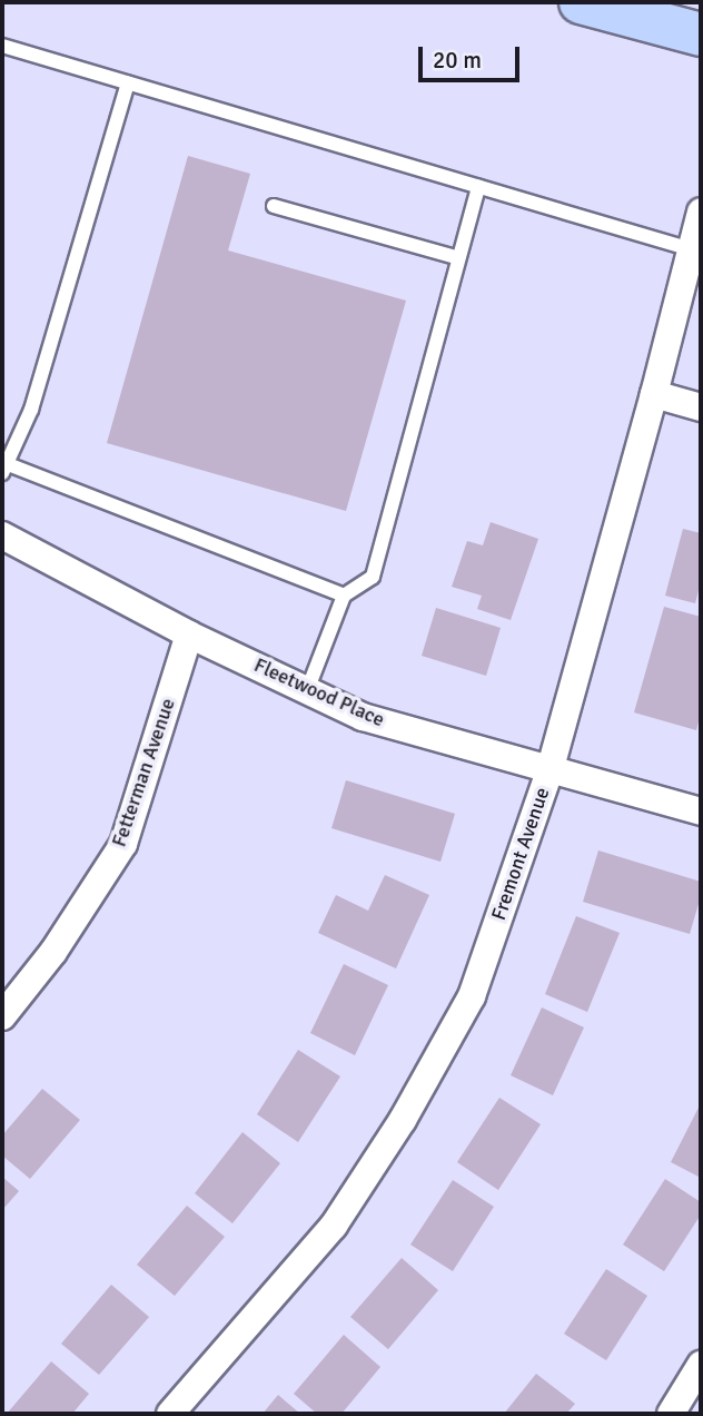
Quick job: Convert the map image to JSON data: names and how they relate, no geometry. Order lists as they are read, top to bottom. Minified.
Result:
{"streets":{"street":["Fleetwood Place","Fetterman Avenue","Fremont Avenue"]},"crossings":[["Fleetwood Place","Fetterman Avenue"],["Fleetwood Place","Fremont Avenue"]],"scale_bar":"20 m"}
